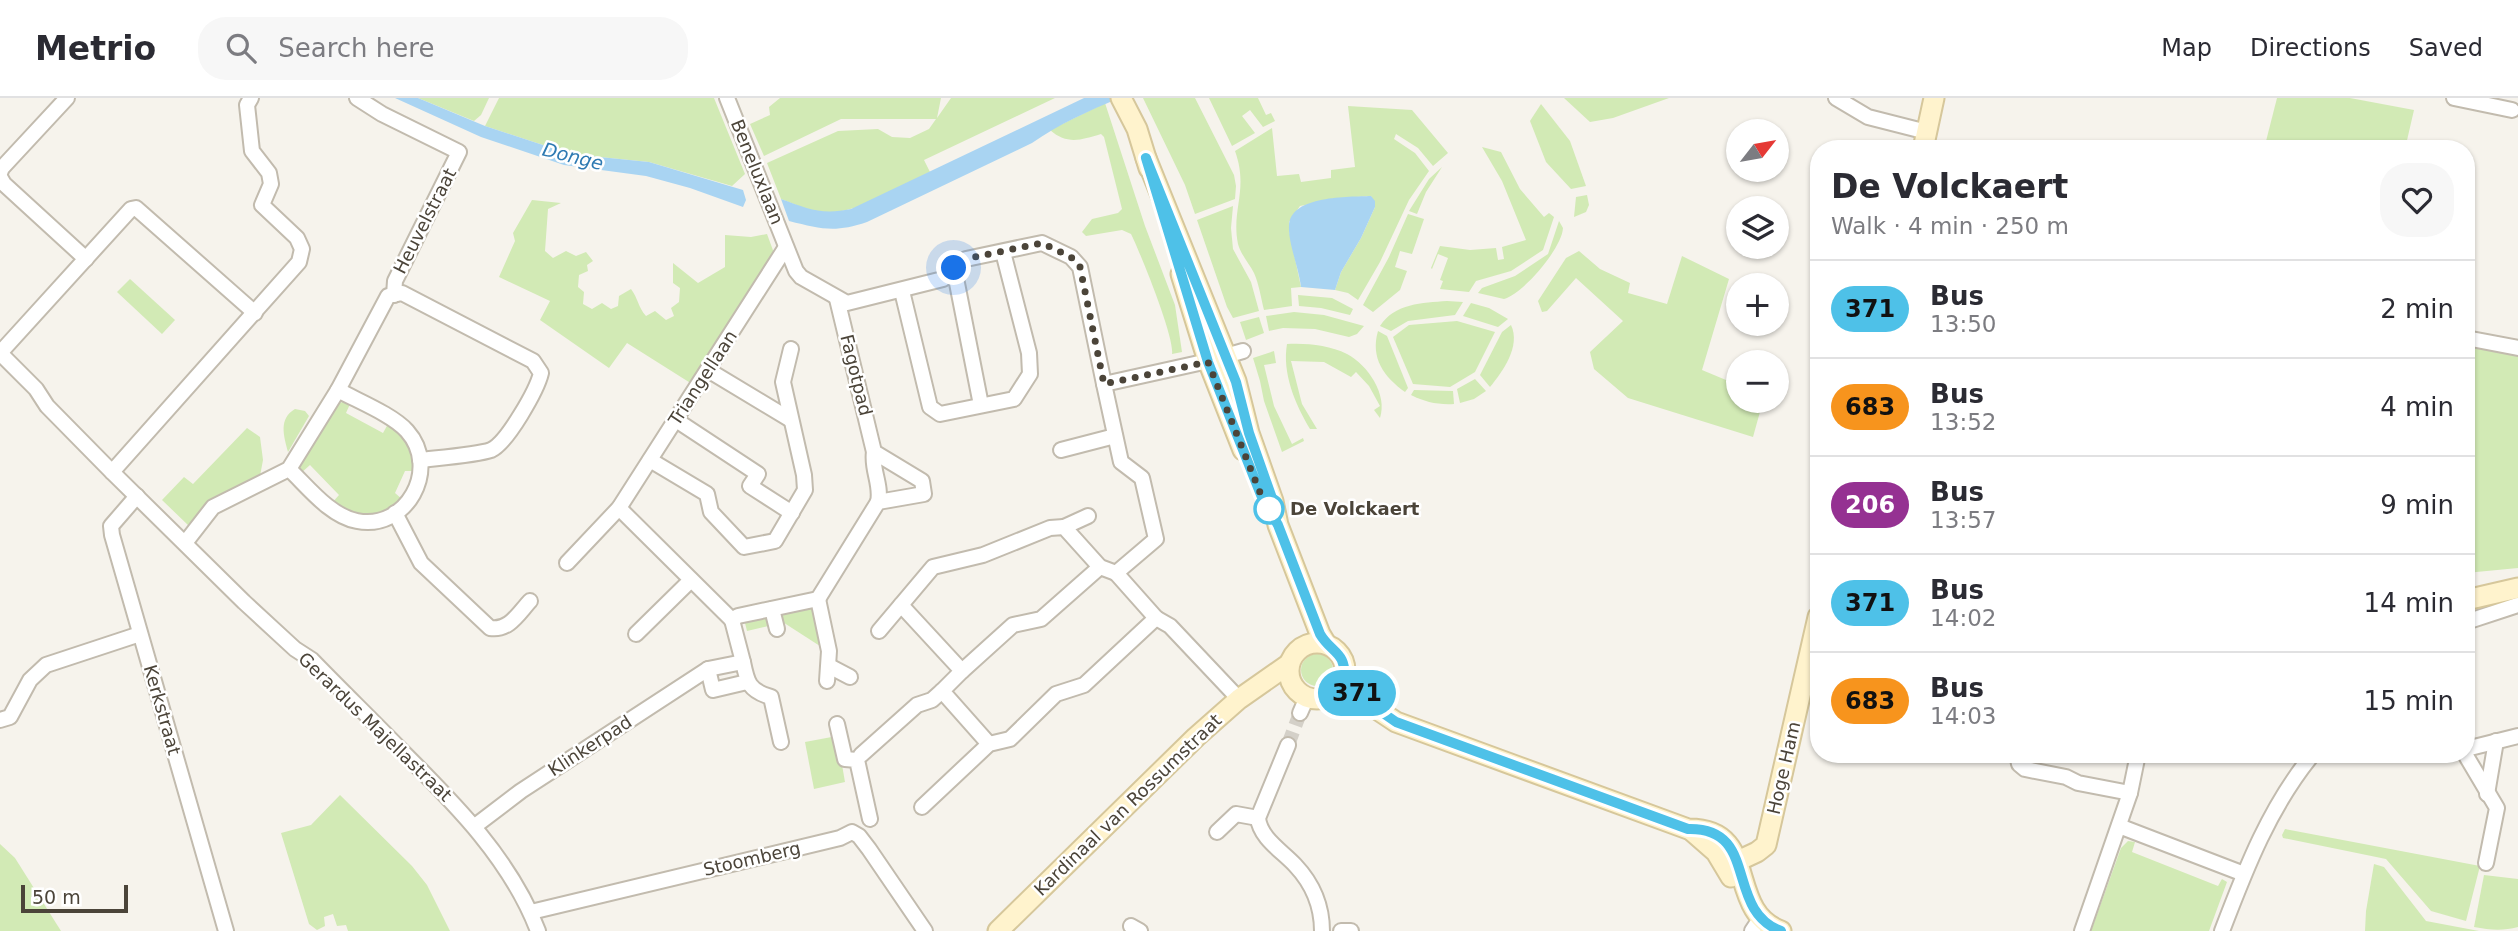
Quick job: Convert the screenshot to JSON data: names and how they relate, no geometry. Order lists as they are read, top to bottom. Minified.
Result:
{"streets":{"main road":["Hoge Ham","Kardinaal van Rossumstraat"],"street":["Beneluxlaan","Heuvelstraat","Fagotpad","Triangellaan","Kerkstraat","Gerardus Majellastraat","Klinkerpad","Stoomberg"]},"crossings":[["Beneluxlaan","Fagotpad"],["Beneluxlaan","Triangellaan"],["Gerardus Majellastraat","Klinkerpad"],["Gerardus Majellastraat","Stoomberg"]],"water":["Donge"],"places":["De Volckaert"],"lines":["bus line 371"],"scale_bar":"50 m","north":"top right","page":{"header":"Metrio","search":"Search here","nav":["Map","Directions","Saved"],"on_map":"371","map_buttons":["+","−"],"heading":["De Volckaert","Walk · 4 min · 250 m"],"list":[{"mark":"371","name":"Bus","note":"13:50","value":"2 min"},{"mark":"683","name":"Bus","note":"13:52","value":"4 min"},{"mark":"206","name":"Bus","note":"13:57","value":"9 min"},{"mark":"371","name":"Bus","note":"14:02","value":"14 min"},{"mark":"683","name":"Bus","note":"14:03","value":"15 min"}],"scale":"50 m"}}
